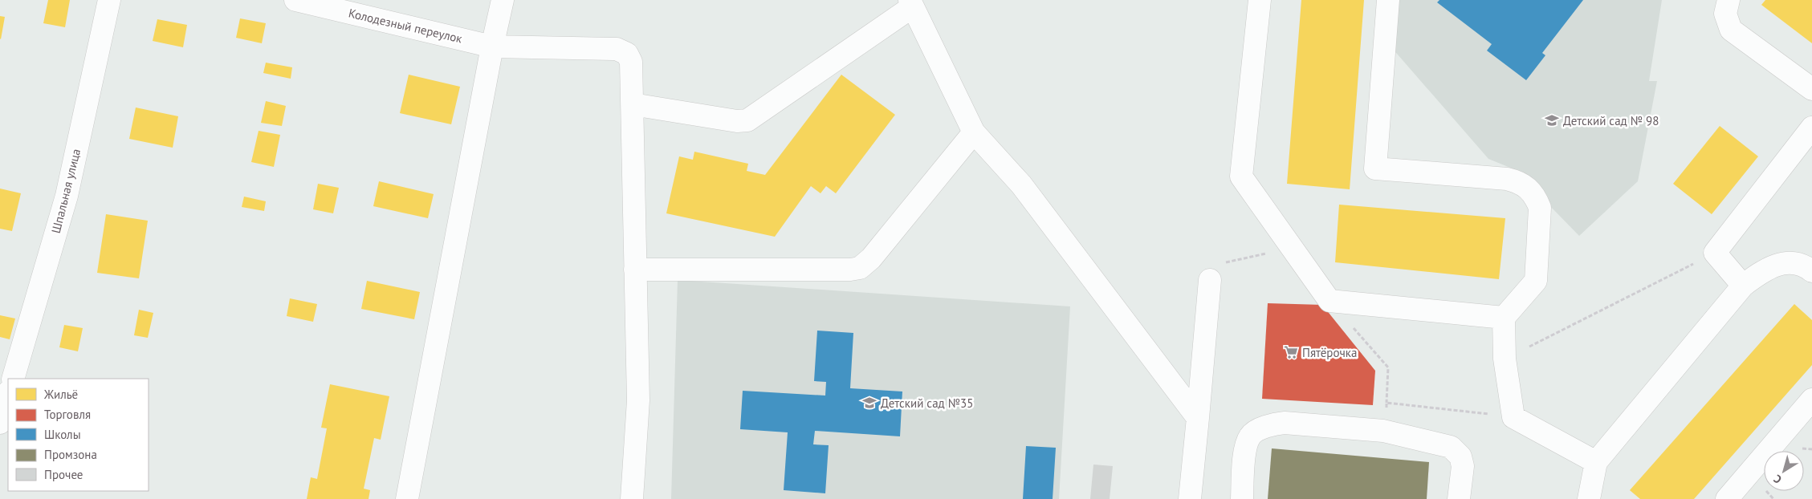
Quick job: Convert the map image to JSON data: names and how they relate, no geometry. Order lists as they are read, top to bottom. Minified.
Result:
{"streets":{"street":["Колодезный переулок","Шпальная улица"]},"places":{"school or university":["Детский сад № 98","Детский сад №35"],"supermarket":["Пятёрочка"]},"legend":["Жильё","Торговля","Школы","Промзона","Прочее"],"north":"bottom left"}
